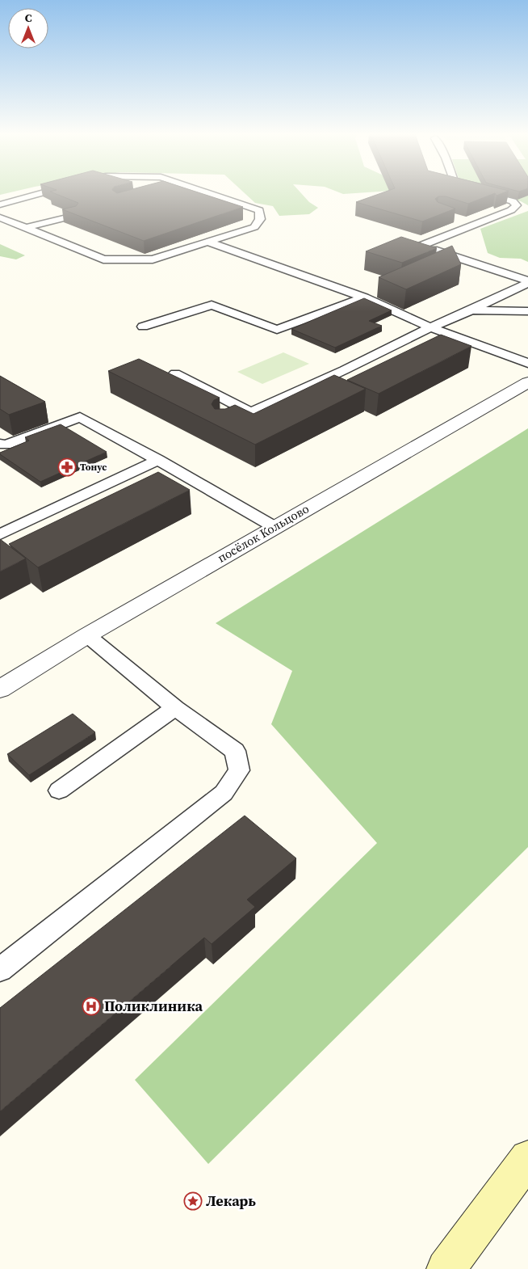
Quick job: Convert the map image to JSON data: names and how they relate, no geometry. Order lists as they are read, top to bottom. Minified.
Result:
{"streets":{"street":["посёлок Кольцово"]},"places":{"pharmacy":["Тонус"],"hospital":["Поликлиника"],"place":["Лекарь"]},"north":"top"}
